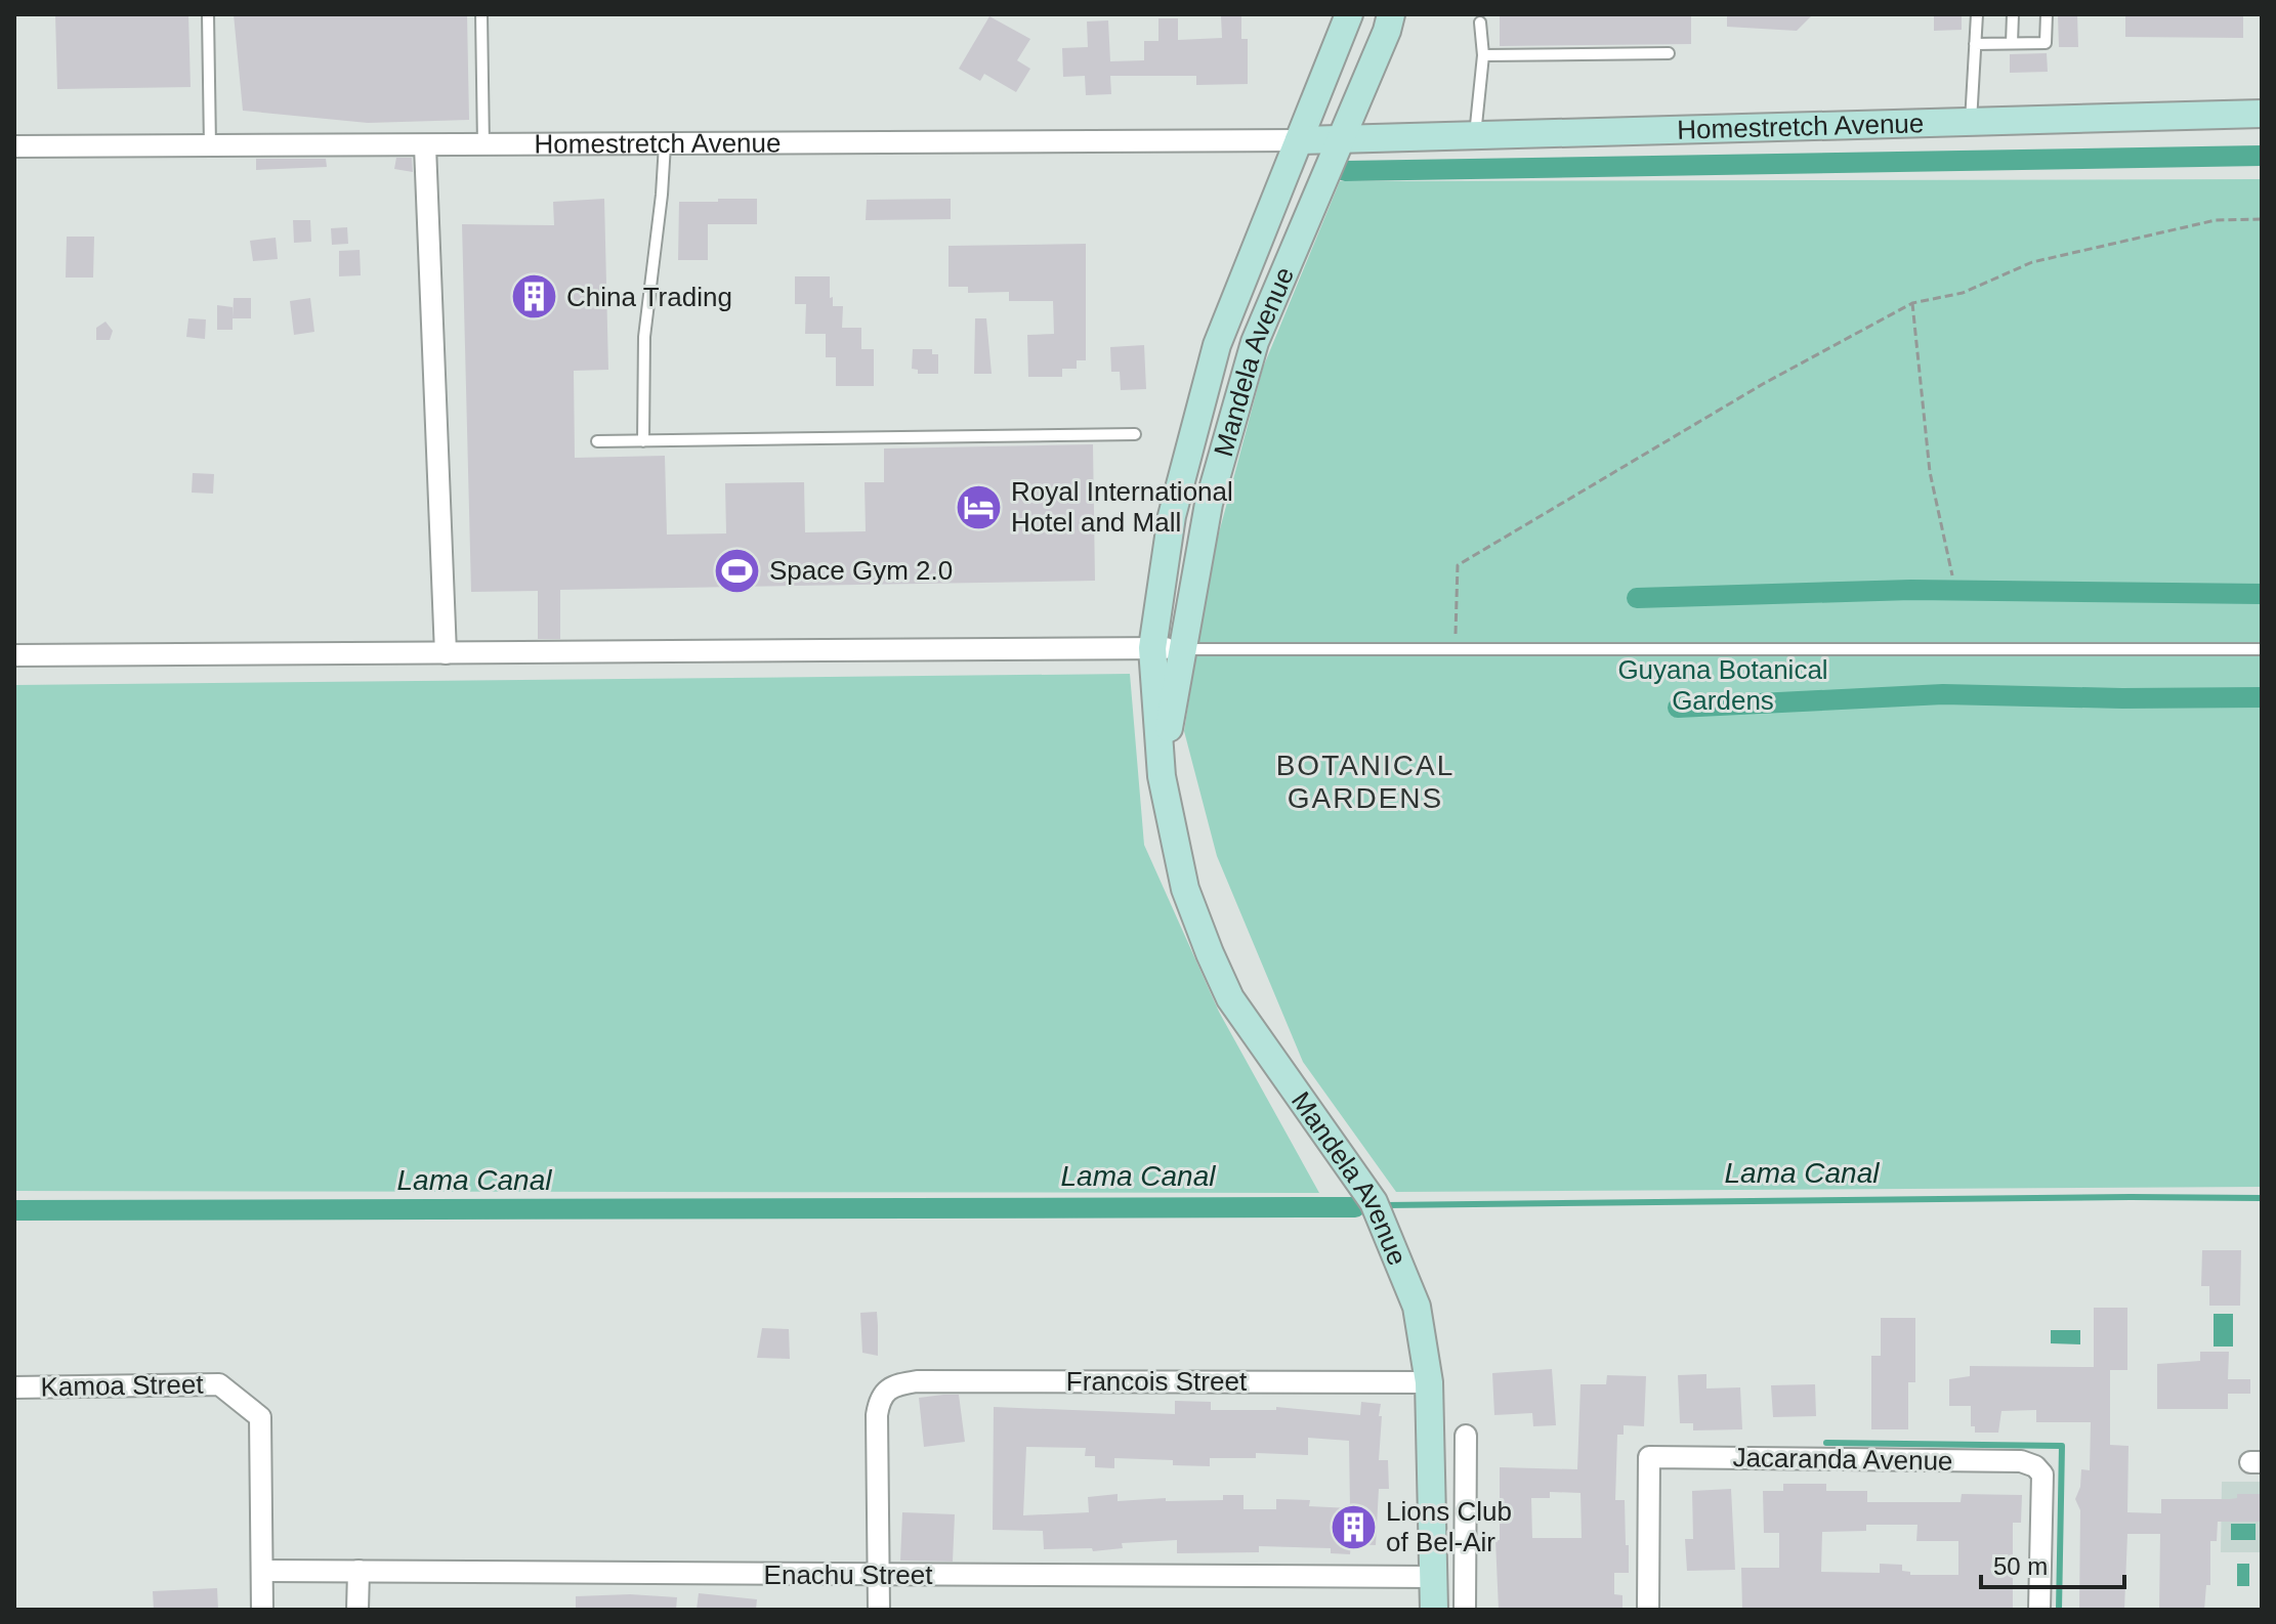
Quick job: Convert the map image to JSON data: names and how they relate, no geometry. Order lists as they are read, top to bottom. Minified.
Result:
{"streets":{"main road":["Homestretch Avenue","Mandela Avenue"],"street":["Francois Street","Kamoa Street","Jacaranda Avenue","Enachu Street"]},"crossings":[["Homestretch Avenue","Mandela Avenue"],["Mandela Avenue","Francois Street"],["Mandela Avenue","Enachu Street"],["Francois Street","Enachu Street"],["Kamoa Street","Enachu Street"]],"districts":["BOTANICAL GARDENS"],"water":["Lama Canal"],"parks":["Guyana Botanical Gardens"],"places":{"building":["China Trading","Lions Club of Bel-Air"],"hotel":["Royal International Hotel and Mall"],"sports":["Space Gym 2.0"]},"scale_bar":"50 m"}
